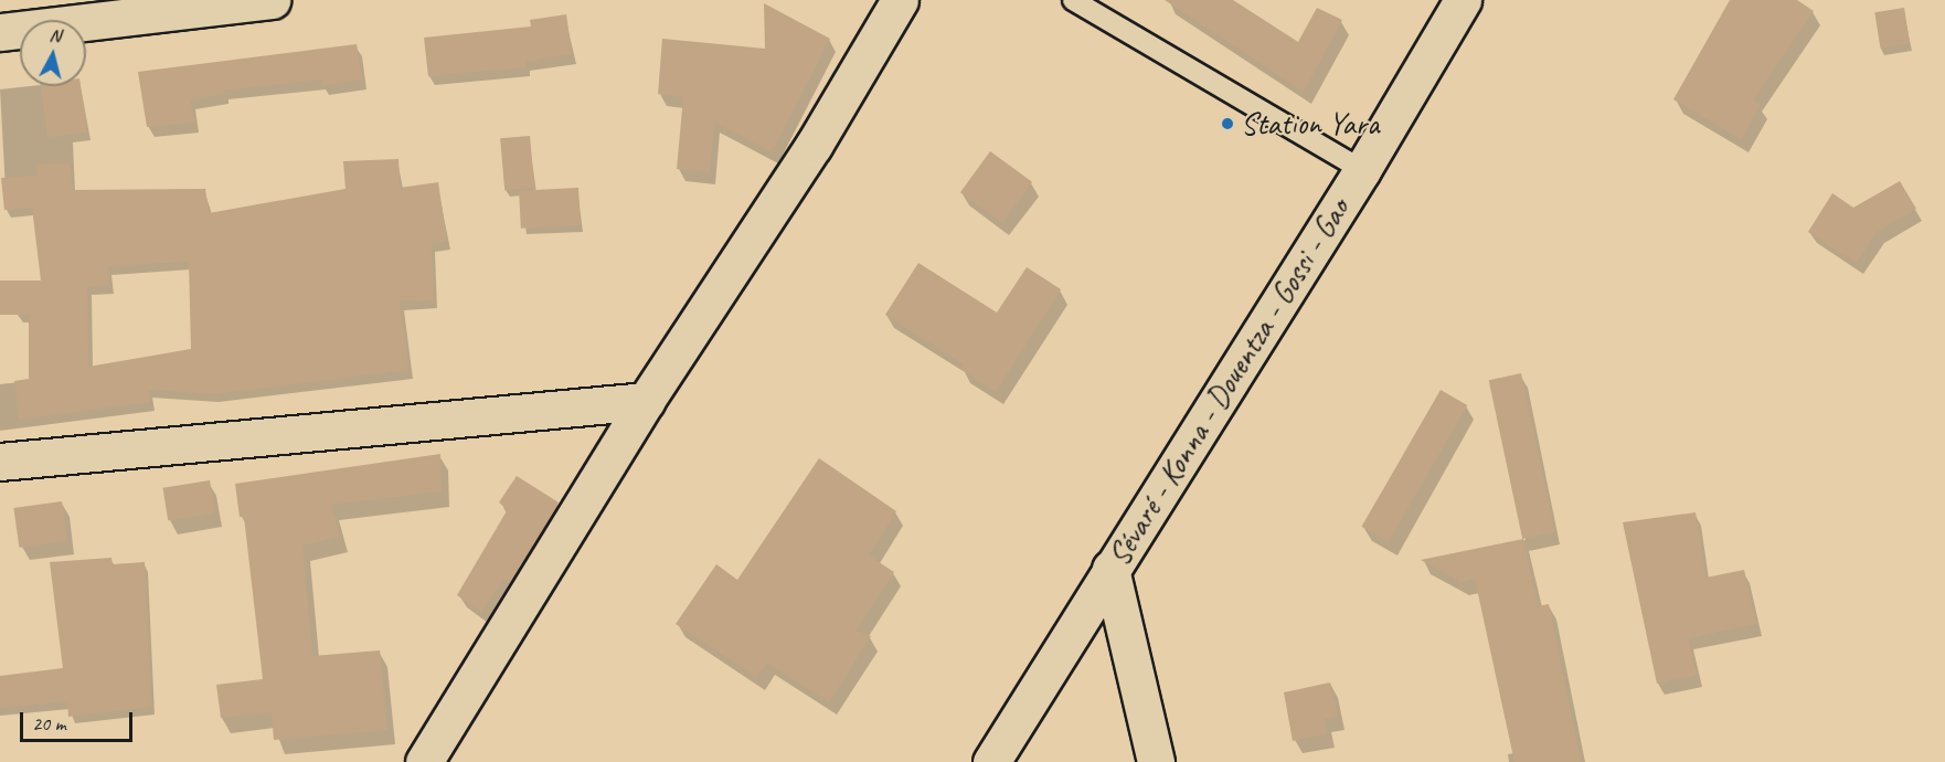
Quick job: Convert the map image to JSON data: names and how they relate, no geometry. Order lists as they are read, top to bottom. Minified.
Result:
{"streets":{"street":["Sévaré - Konna - Douentza - Gossi - Gao"]},"places":["Station Yara"],"scale_bar":"20 m","north":"top"}
